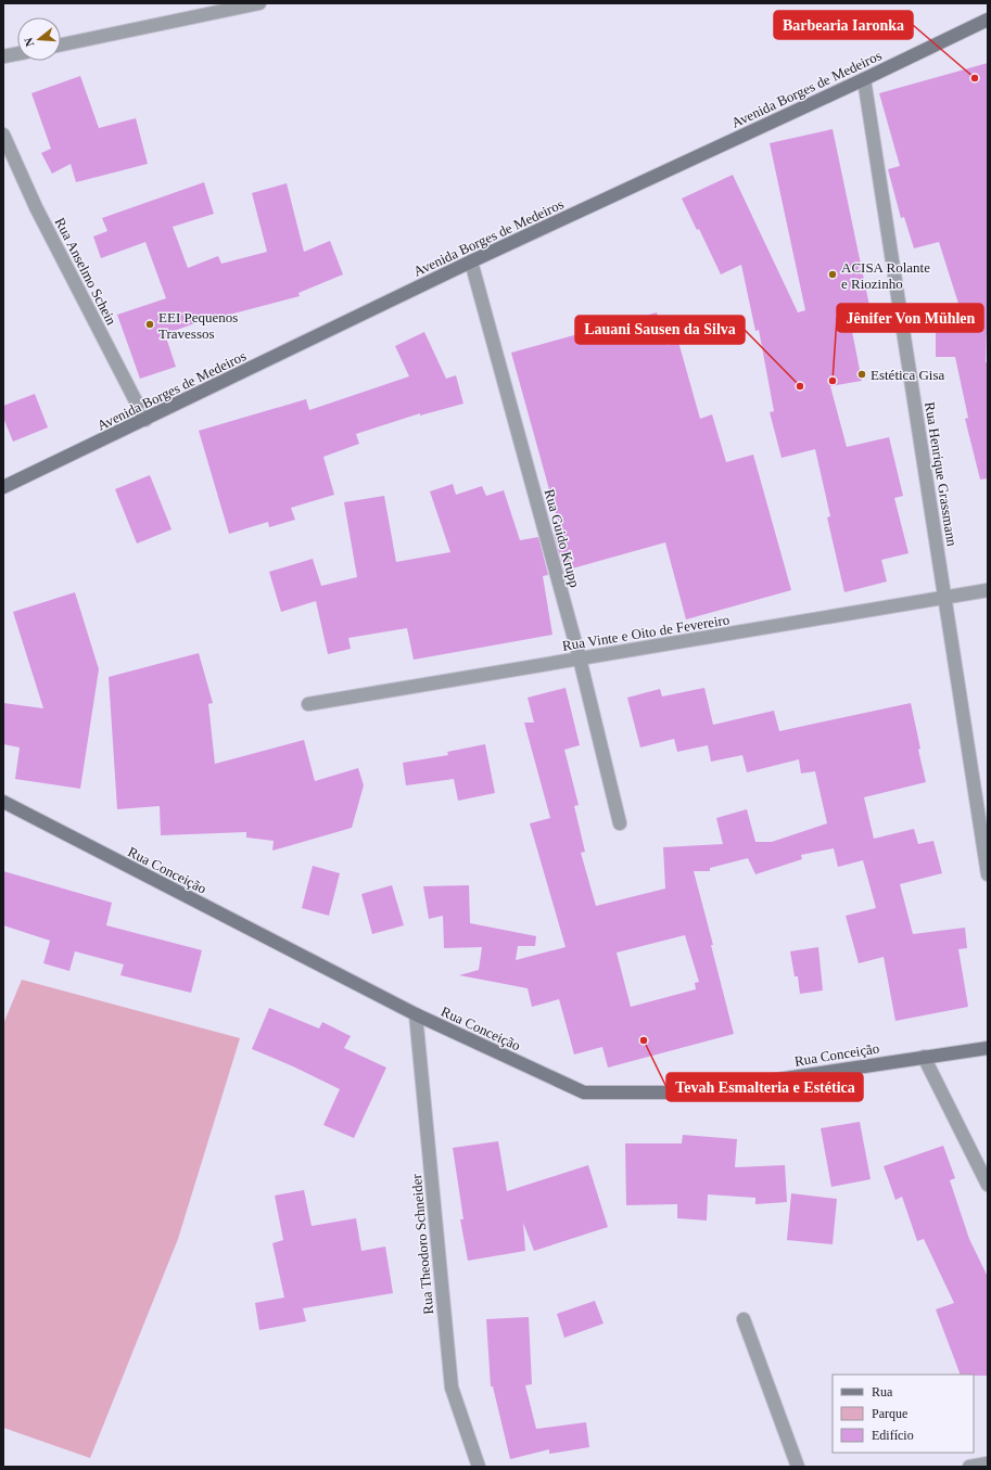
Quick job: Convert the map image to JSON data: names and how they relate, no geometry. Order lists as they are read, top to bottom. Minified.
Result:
{"streets":{"main road":["Avenida Borges de Medeiros","Rua Conceição"],"street":["Rua Anselmo Schein","Rua Henrique Grassmann","Rua Guido Krupp","Rua Vinte e Oito de Fevereiro","Rua Theodoro Schneider"]},"crossings":[["Avenida Borges de Medeiros","Rua Anselmo Schein"],["Avenida Borges de Medeiros","Rua Henrique Grassmann"],["Avenida Borges de Medeiros","Rua Guido Krupp"],["Rua Henrique Grassmann","Rua Vinte e Oito de Fevereiro"],["Rua Guido Krupp","Rua Vinte e Oito de Fevereiro"],["Rua Conceição","Rua Theodoro Schneider"]],"places":["Barbearia Iaronka","ACISA Rolante e Riozinho","EEI Pequenos Travessos","Estética Gisa","Jênifer Von Mühlen","Lauani Sausen da Silva","Tevah Esmalteria e Estética"],"legend":["Rua","Parque","Edifício"],"north":"left"}
